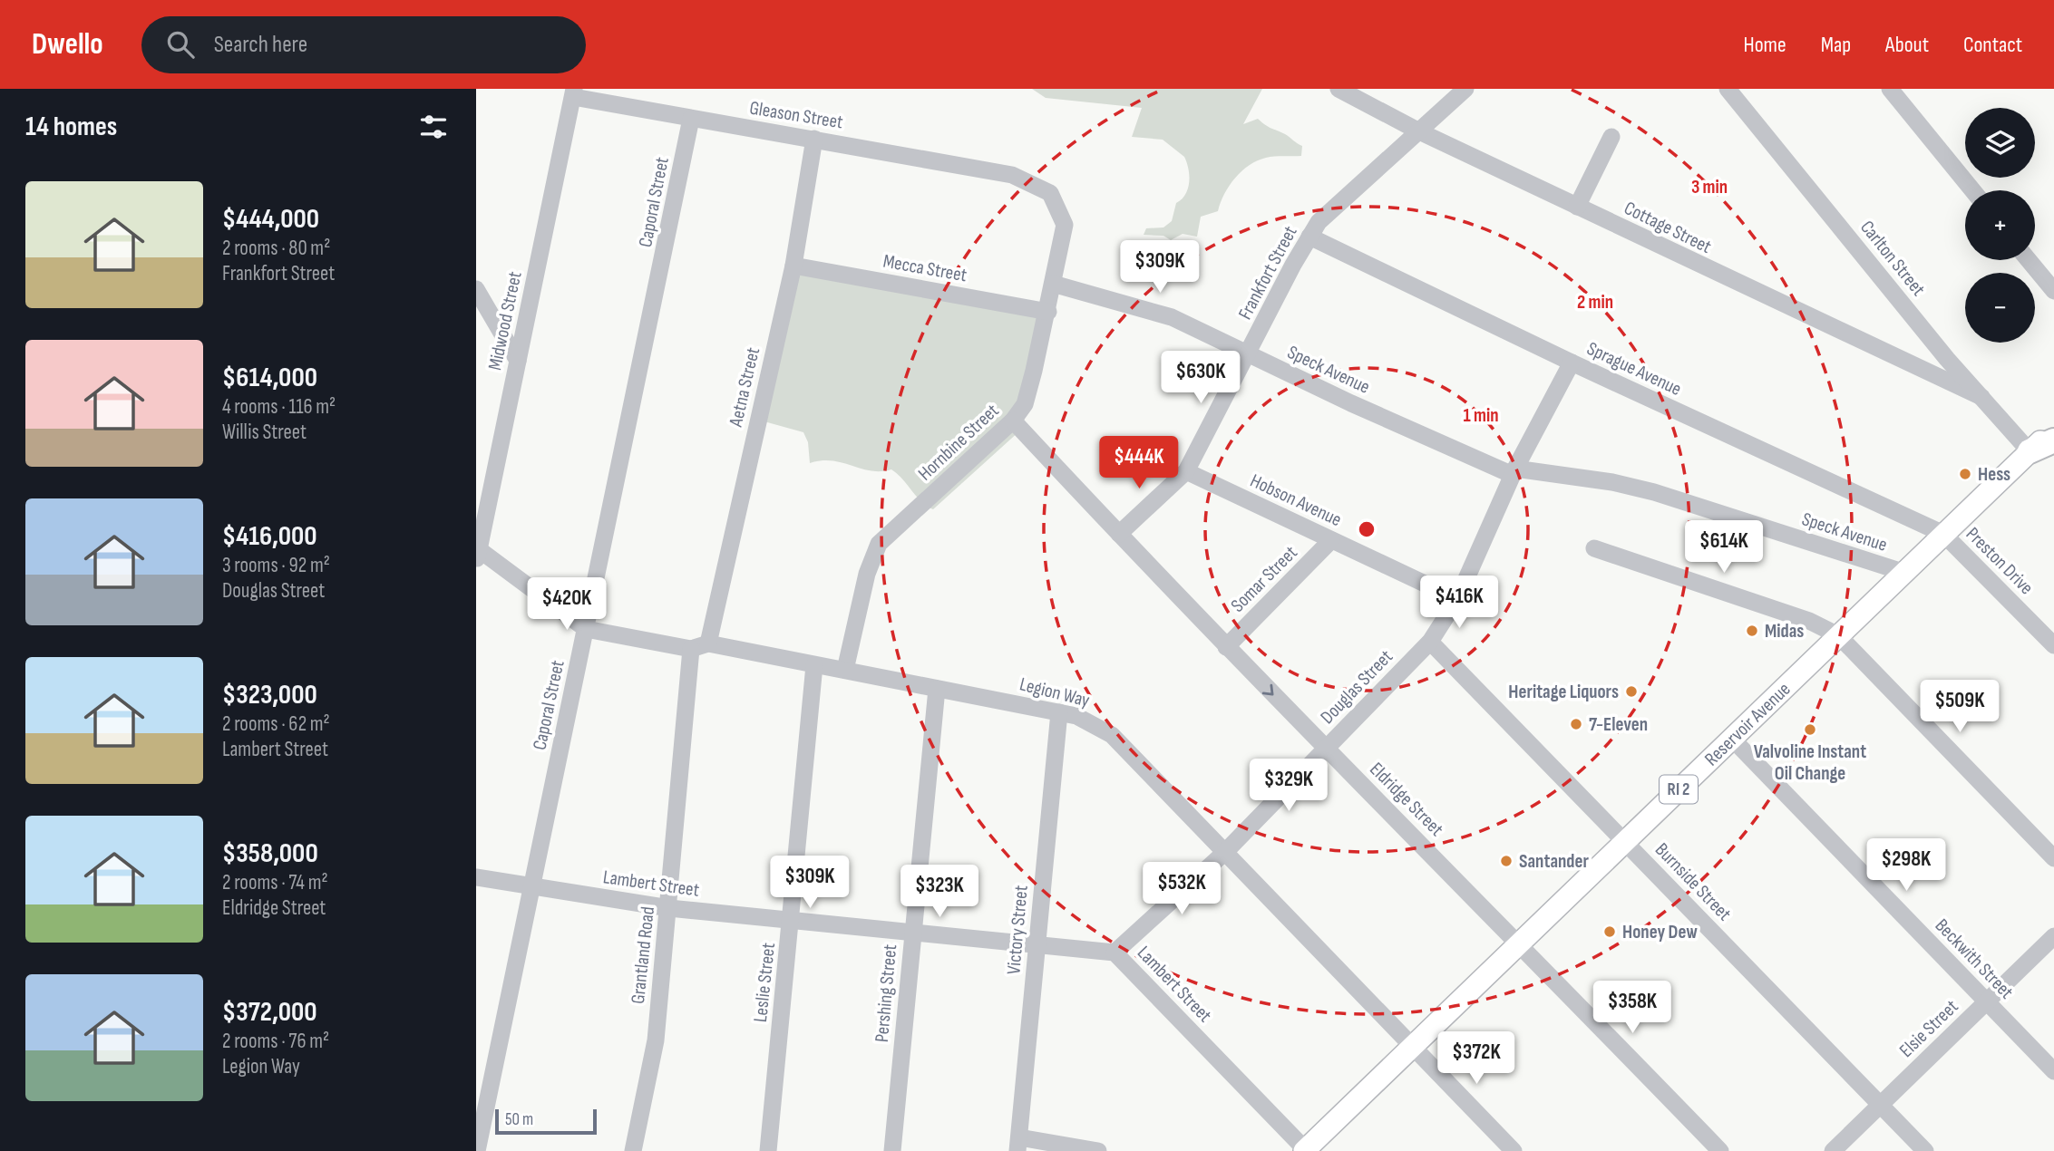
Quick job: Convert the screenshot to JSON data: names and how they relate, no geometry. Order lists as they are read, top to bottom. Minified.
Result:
{"streets":{"main road":["Reservoir Avenue","RI 2"],"street":["Gleason Street","Caporal Street","Cottage Street","Carlton Street","Mecca Street","Frankfort Street","Midwood Street","Sprague Avenue","Speck Avenue","Aetna Street","Hornbine Street","Hobson Avenue","Preston Drive","Somar Street","Douglas Street","Legion Way","Eldridge Street","Burnside Street","Lambert Street","Victory Street","Grantland Road","Beckwith Street","Leslie Street","Pershing Street","Elsie Street"]},"crossings":[["Gleason Street","Caporal Street"],["Gleason Street","Midwood Street"],["Gleason Street","Aetna Street"],["Gleason Street","Hornbine Street"],["Caporal Street","Legion Way"],["Caporal Street","Lambert Street"],["Cottage Street","Carlton Street"],["Cottage Street","Frankfort Street"],["Carlton Street","Reservoir Avenue"],["Mecca Street","Aetna Street"],["Mecca Street","Hornbine Street"],["Frankfort Street","Sprague Avenue"],["Frankfort Street","Speck Avenue"],["Frankfort Street","Hobson Avenue"],["Frankfort Street","Eldridge Street"],["Midwood Street","Legion Way"],["Sprague Avenue","Preston Drive"],["Sprague Avenue","Douglas Street"],["Sprague Avenue","Reservoir Avenue"],["Speck Avenue","Hornbine Street"],["Speck Avenue","Douglas Street"],["Speck Avenue","Reservoir Avenue"],["Aetna Street","Legion Way"],["Hornbine Street","Legion Way"],["Hornbine Street","Eldridge Street"],["Hobson Avenue","Somar Street"],["Hobson Avenue","Douglas Street"],["Preston Drive","Reservoir Avenue"],["Somar Street","Eldridge Street"],["Douglas Street","Legion Way"],["Douglas Street","Eldridge Street"],["Douglas Street","Burnside Street"],["Douglas Street","Lambert Street"],["Legion Way","Reservoir Avenue"],["Legion Way","Victory Street"],["Legion Way","Grantland Road"],["Legion Way","Leslie Street"],["Legion Way","Pershing Street"],["Reservoir Avenue","Eldridge Street"],["Reservoir Avenue","Burnside Street"],["Reservoir Avenue","Lambert Street"],["Reservoir Avenue","Beckwith Street"],["Burnside Street","Elsie Street"],["Lambert Street","Victory Street"],["Lambert Street","Grantland Road"],["Lambert Street","Leslie Street"],["Lambert Street","Pershing Street"],["Beckwith Street","Elsie Street"]],"places":["Hess","Midas","Heritage Liquors","7-Eleven","Valvoline Instant Oil Change","Santander","Honey Dew"],"scale_bar":"50 m","page":{"header":"Dwello","search":"Search here","nav":["Home","Map","About","Contact"],"heading":"14 homes","map_buttons":["+","−"],"list":[{"name":"$444,000","note":"2 rooms · 80 m² · Frankfort Street"},{"name":"$614,000","note":"4 rooms · 116 m² · Willis Street"},{"name":"$416,000","note":"3 rooms · 92 m² · Douglas Street"},{"name":"$323,000","note":"2 rooms · 62 m² · Lambert Street"},{"name":"$358,000","note":"2 rooms · 74 m² · Eldridge Street"},{"name":"$372,000","note":"2 rooms · 76 m² · Legion Way"}],"price":["$309K","$630K","$444K","$614K","$416K","$420K","$509K","$329K","$298K","$309K","$532K","$323K","$358K","$372K"],"scale":"50 m"},"rings":["3 min","2 min","1 min"]}
